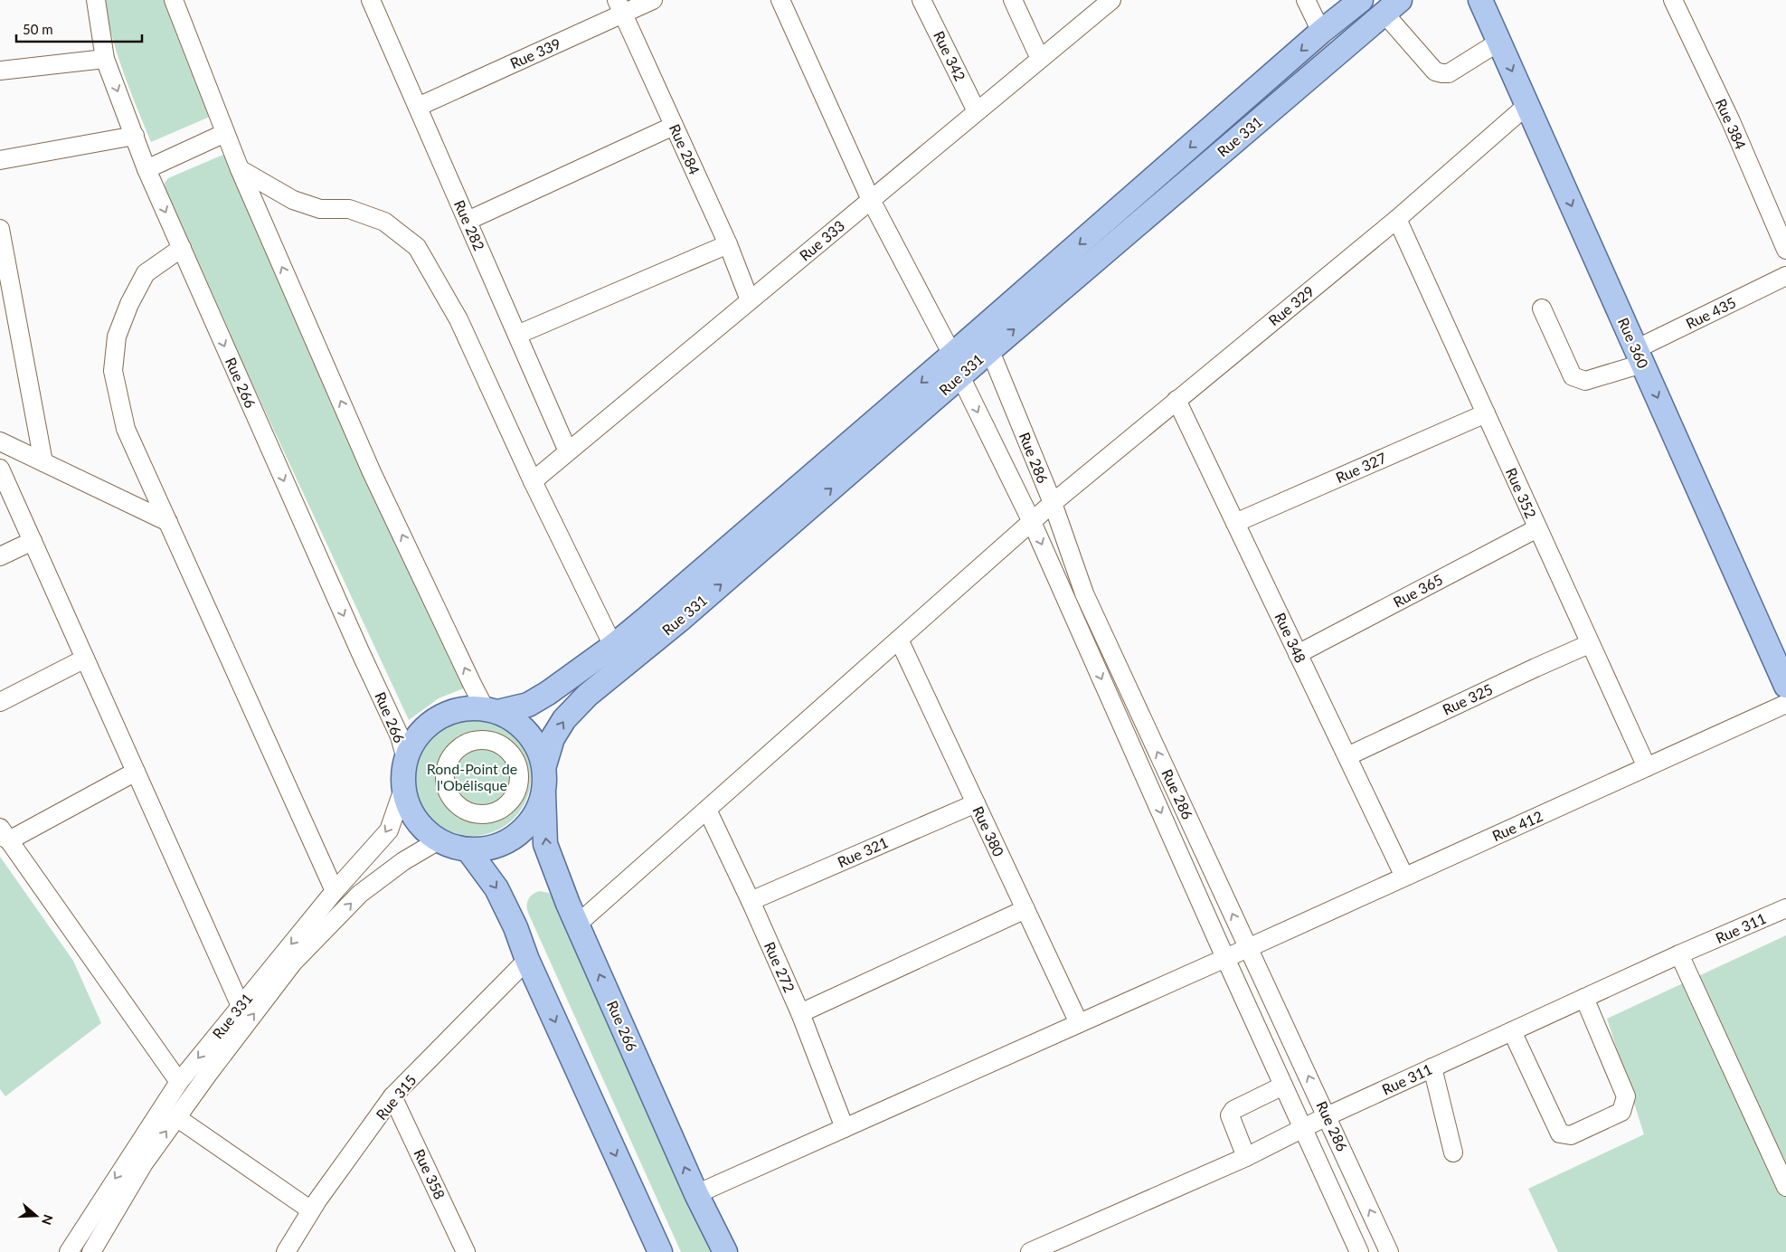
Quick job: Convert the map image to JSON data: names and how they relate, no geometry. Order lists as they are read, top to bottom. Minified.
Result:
{"streets":{"main road":["Rue 331","Rue 360","Rue 266"],"street":["Rue 339","Rue 342","Rue 384","Rue 284","Rue 282","Rue 333","Rue 329","Rue 435","Rue 286","Rue 327","Rue 352","Rue 365","Rue 348","Rue 325","Rue 412","Rue 380","Rue 321","Rue 311","Rue 272","Rue 315","Rue 358"]},"crossings":[["Rue 339","Rue 284"],["Rue 339","Rue 282"],["Rue 342","Rue 333"],["Rue 331","Rue 286"],["Rue 284","Rue 333"],["Rue 282","Rue 333"],["Rue 329","Rue 360"],["Rue 329","Rue 266"],["Rue 329","Rue 286"],["Rue 329","Rue 352"],["Rue 329","Rue 348"],["Rue 329","Rue 380"],["Rue 329","Rue 272"],["Rue 435","Rue 360"],["Rue 266","Rue 412"],["Rue 286","Rue 412"],["Rue 286","Rue 311"],["Rue 327","Rue 352"],["Rue 327","Rue 348"],["Rue 352","Rue 365"],["Rue 352","Rue 325"],["Rue 352","Rue 412"],["Rue 365","Rue 348"],["Rue 348","Rue 325"],["Rue 348","Rue 412"],["Rue 412","Rue 380"],["Rue 412","Rue 272"],["Rue 380","Rue 321"],["Rue 321","Rue 272"],["Rue 315","Rue 358"]],"parks":["Rond-Point de l'Obélisque"],"scale_bar":"50 m","north":"right"}
